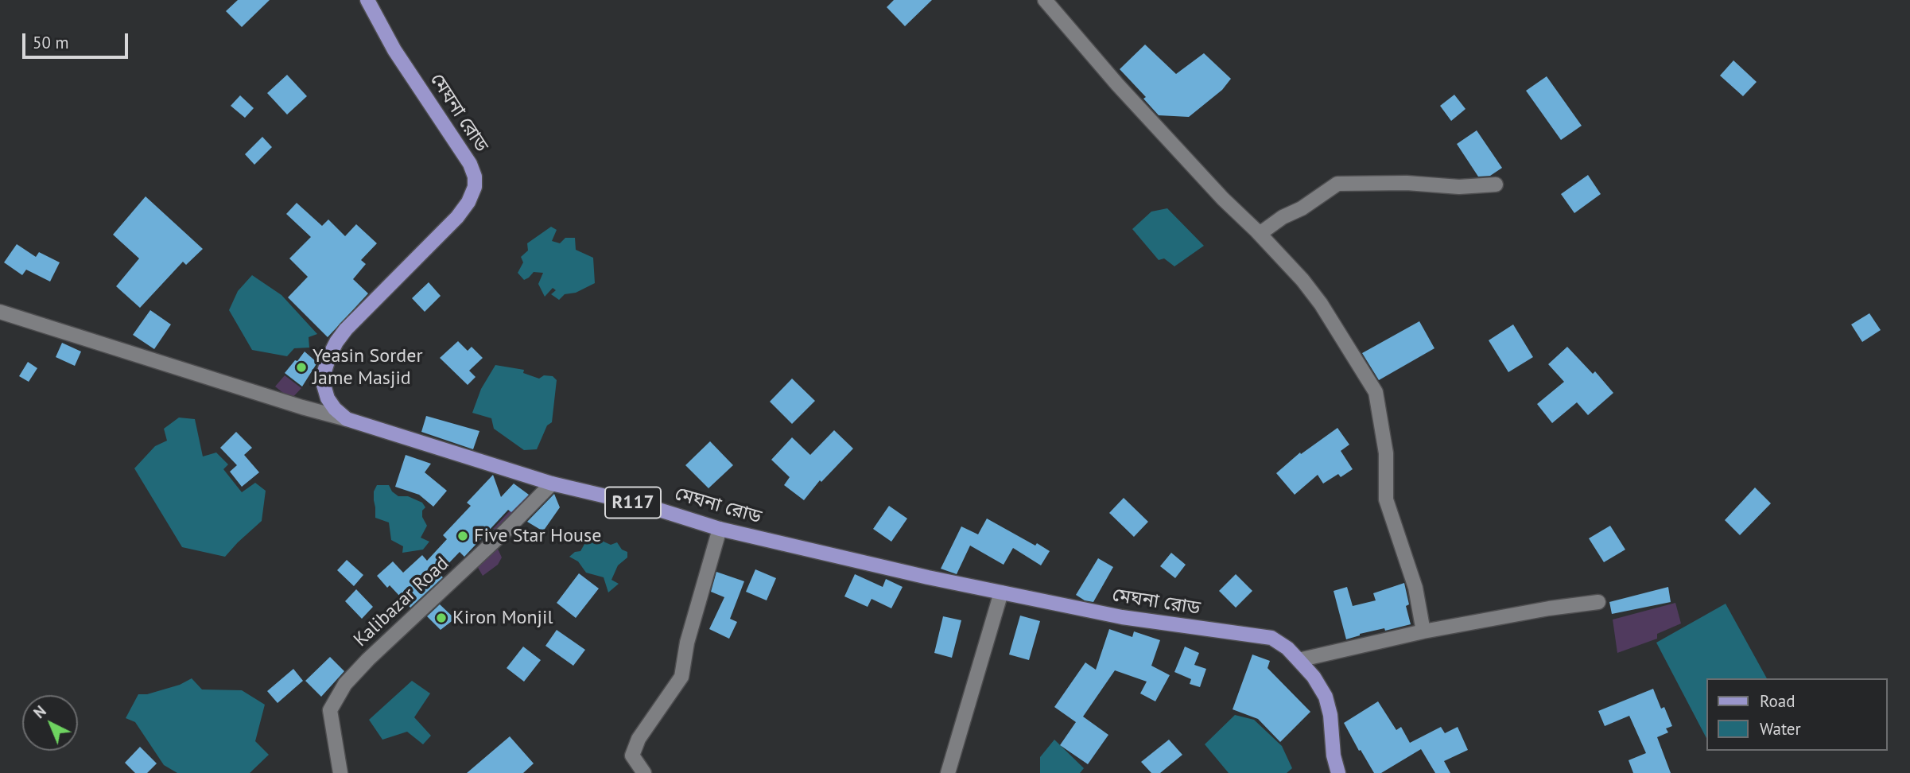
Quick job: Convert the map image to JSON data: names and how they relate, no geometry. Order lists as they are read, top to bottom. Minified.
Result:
{"streets":{"main road":["মেঘনা রোড","R117"],"street":["Kalibazar Road"]},"crossings":[["মেঘনা রোড","Kalibazar Road"]],"places":["Yeasin Sorder Jame Masjid","Five Star House","Kiron Monjil"],"legend":["Road","Water"],"scale_bar":"50 m","north":"top left"}
